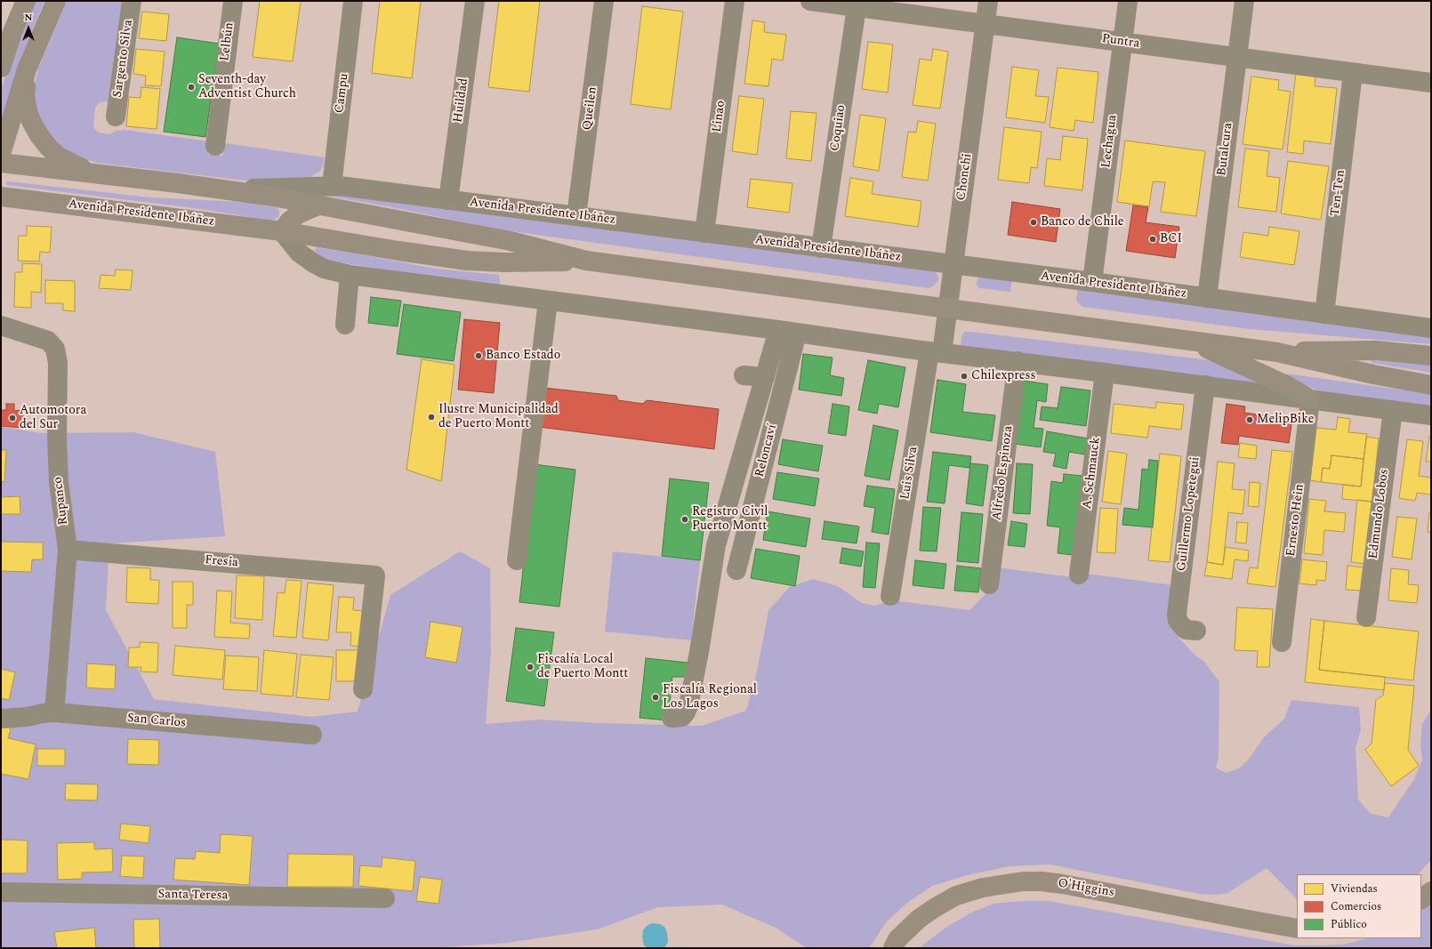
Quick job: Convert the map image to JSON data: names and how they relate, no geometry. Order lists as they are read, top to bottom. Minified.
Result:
{"streets":{"main road":["Avenida Presidente Ibáñez","O'Higgins"],"street":["Lelbún","Puntra","Sargento Silva","Campu","Huildad","Queilen","Linao","Coquiao","Lechagua","Butalcura","Chonchi","Ten-Ten","Reloncaví","Luis Silva","Alfredo Espinoza","A. Schmauck","Rupanco","Guillermo Lopetegui","Edmundo Lobos","Ernesto Hein","Fresia","San Carlos","Santa Teresa"]},"crossings":[["Puntra","Coquiao"],["Puntra","Lechagua"],["Puntra","Butalcura"],["Puntra","Chonchi"],["Puntra","Ten-Ten"],["Campu","Avenida Presidente Ibáñez"],["Huildad","Avenida Presidente Ibáñez"],["Queilen","Avenida Presidente Ibáñez"],["Linao","Avenida Presidente Ibáñez"],["Coquiao","Avenida Presidente Ibáñez"],["Lechagua","Avenida Presidente Ibáñez"],["Butalcura","Avenida Presidente Ibáñez"],["Chonchi","Avenida Presidente Ibáñez"],["Chonchi","Luis Silva"],["Ten-Ten","Avenida Presidente Ibáñez"],["Rupanco","Fresia"],["Rupanco","San Carlos"]],"places":["Seventh-day Adventist Church","Banco de Chile","BCI","Banco Estado","Chilexpress","Ilustre Municipalidad de Puerto Montt","Automotora del Sur","MelipBike","Registro Civil Puerto Montt","Fiscalía Local de Puerto Montt","Fiscalía Regional Los Lagos"],"legend":["Viviendas","Comercios","Público"],"north":"top"}
